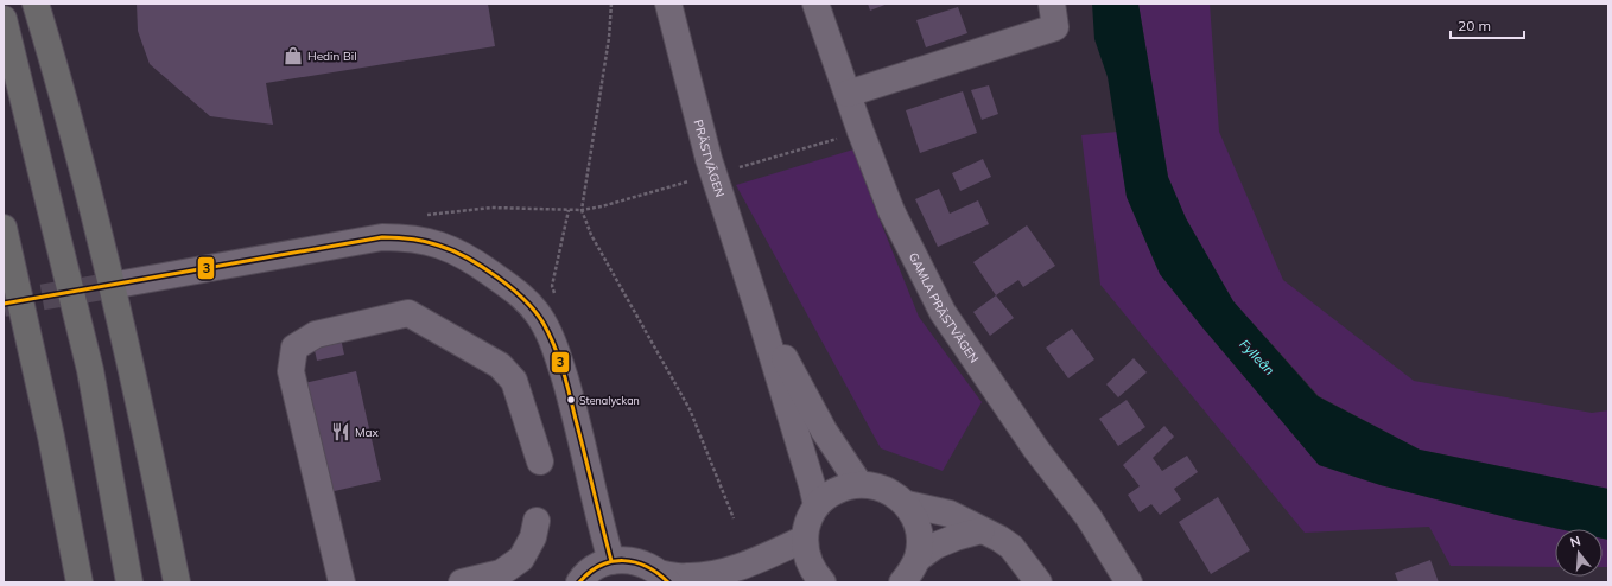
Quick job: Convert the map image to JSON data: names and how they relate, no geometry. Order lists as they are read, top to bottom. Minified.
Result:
{"streets":{"street":["PRÄSTVÄGEN","GAMLA PRÄSTVÄGEN"]},"water":["Fylleån"],"places":{"shop":["Hedin Bil"],"other":["Stenalyckan"],"restaurant":["Max"]},"lines":["transit line 3"],"scale_bar":"20 m","north":"top"}
